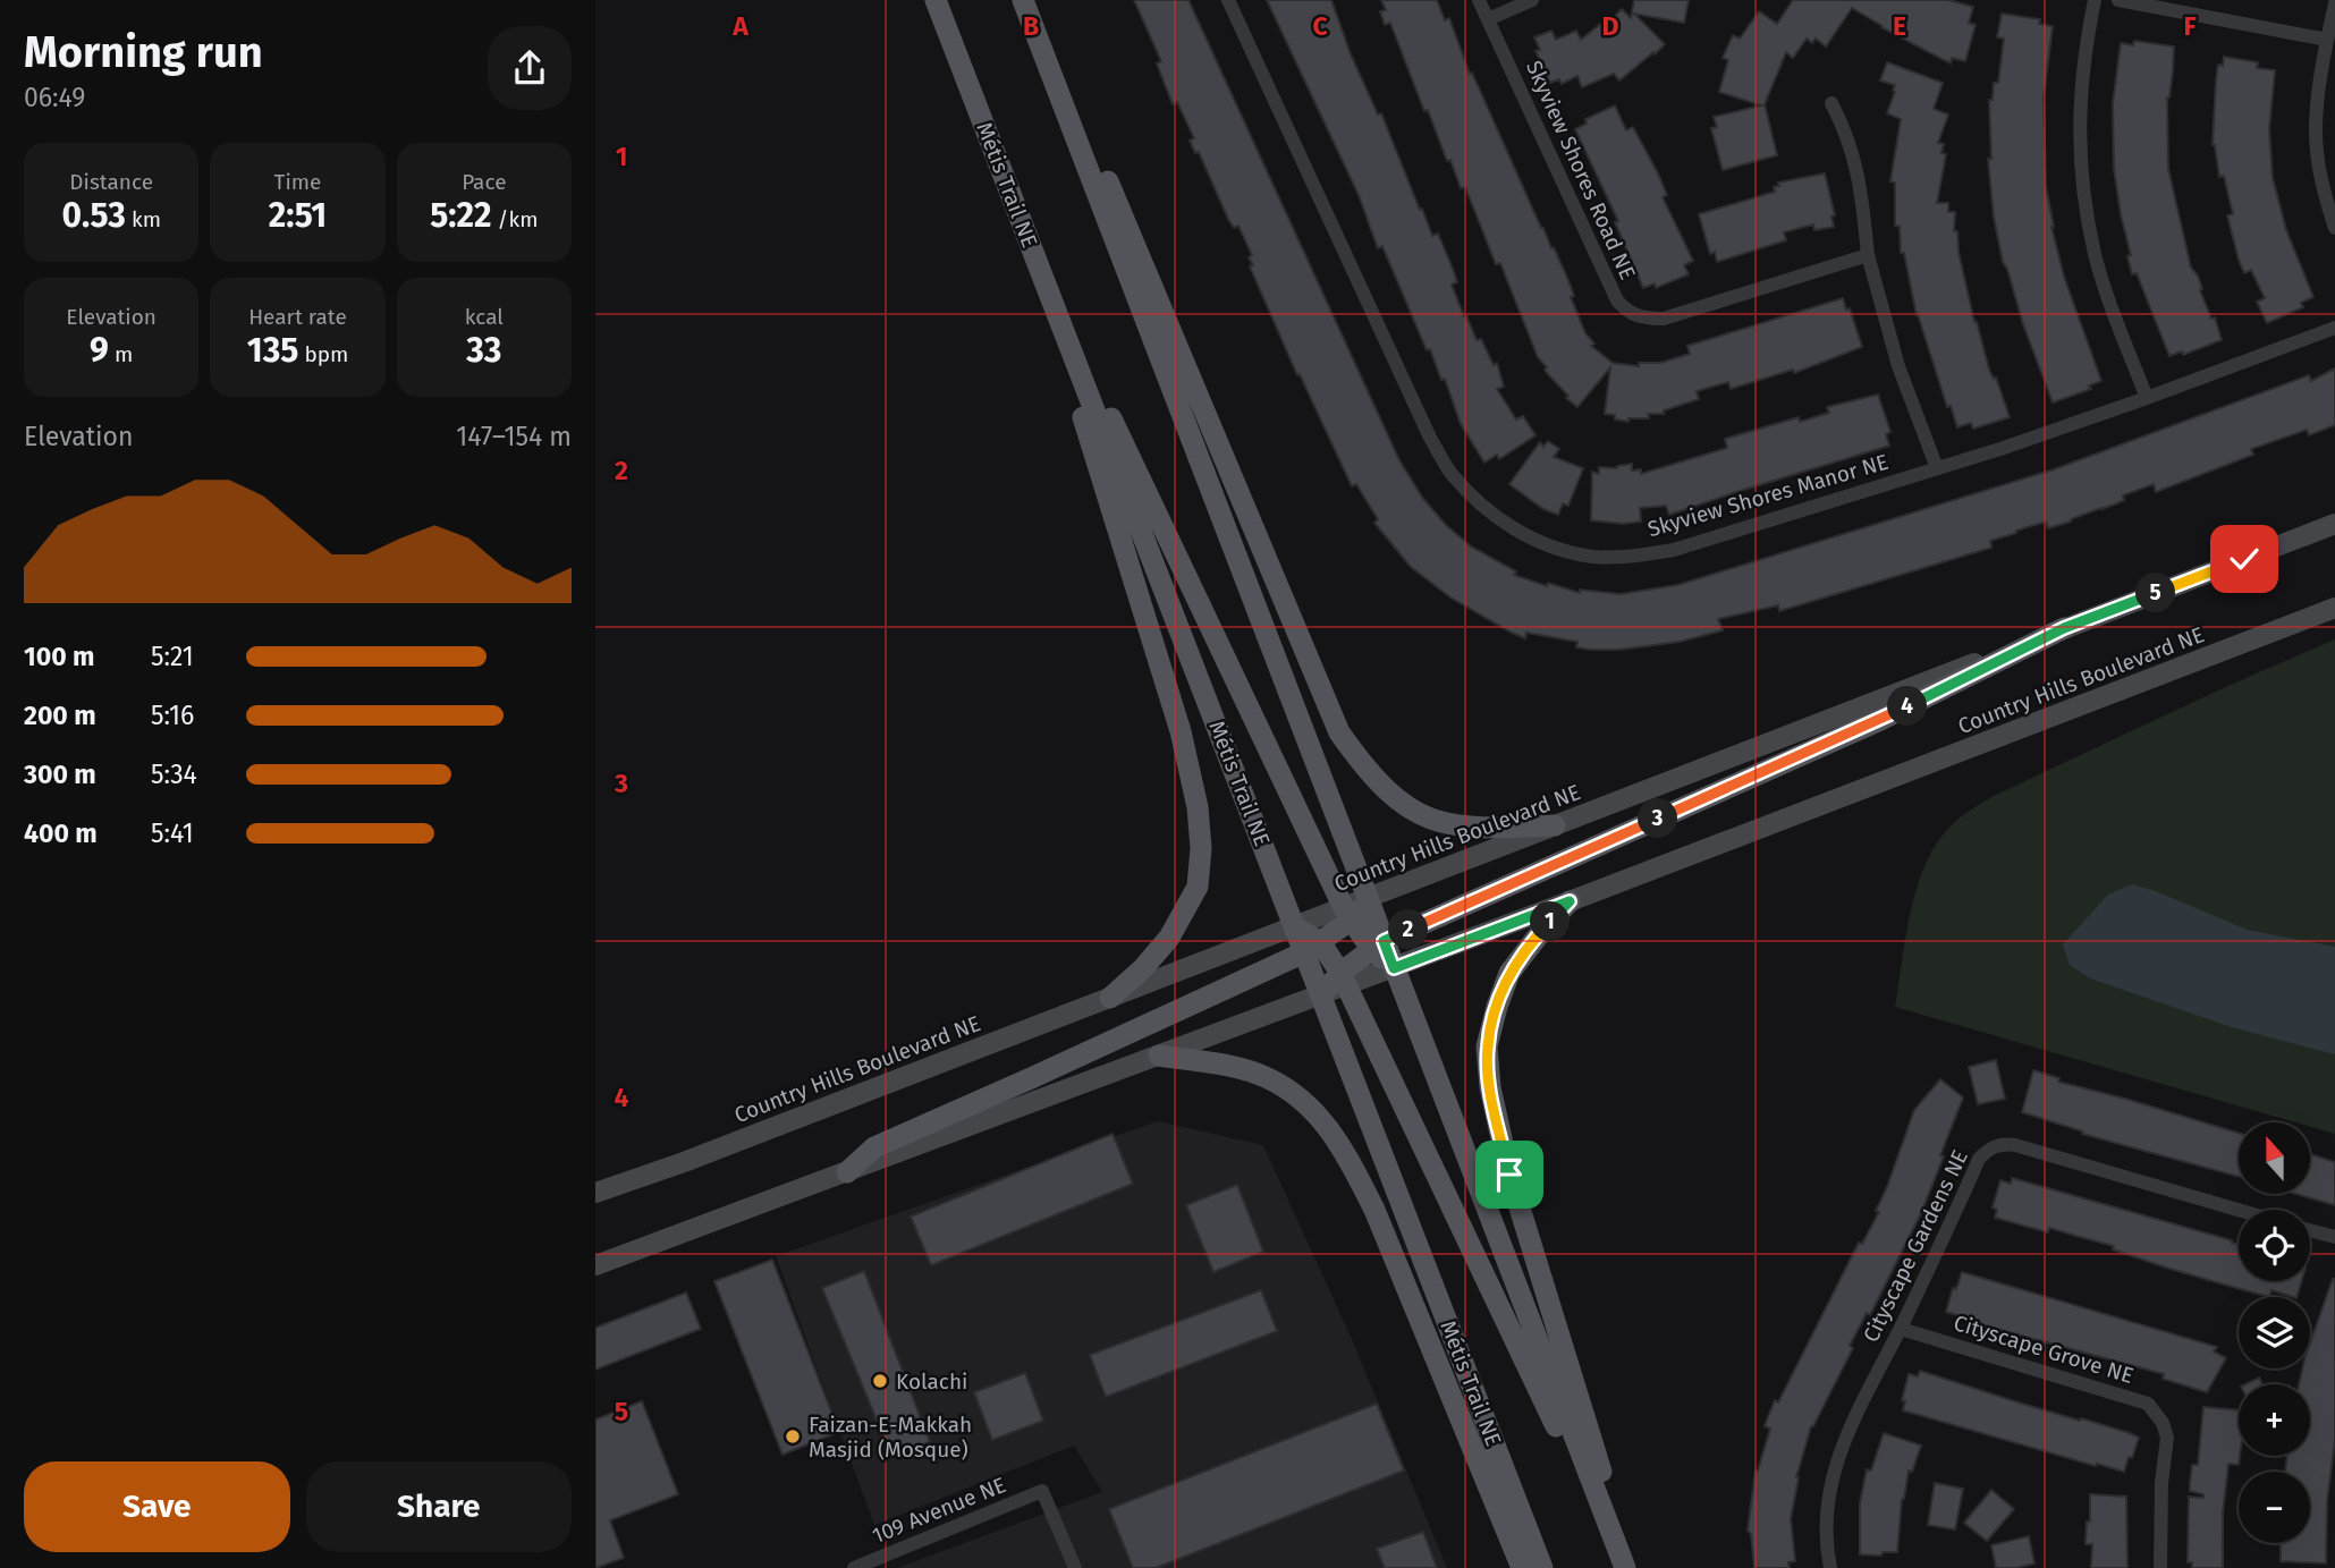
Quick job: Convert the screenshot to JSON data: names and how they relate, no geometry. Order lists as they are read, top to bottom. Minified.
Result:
{"streets":{"main road":["Métis Trail NE","Country Hills Boulevard NE"],"street":["Skyview Shores Road NE","Skyview Shores Manor NE","Cityscape Gardens NE","Cityscape Grove NE","109 Avenue NE"]},"crossings":[["Métis Trail NE","Country Hills Boulevard NE"],["Cityscape Gardens NE","Cityscape Grove NE"]],"places":["Kolachi","Faizan-E-Makkah Masjid (Mosque)"],"north":"top","page":{"heading":["Morning run","06:49"],"stats":[["Distance","0.53 km"],["Time","2:51"],["Pace","5:22 /km"],["Elevation","9 m"],["Heart rate","135 bpm"],["kcal","33"]],"chart":["Elevation","147–154 m"],"pins":["5","4","3","1","2"],"list":[{"name":"100 m","note":"5:21"},{"name":"200 m","note":"5:16"},{"name":"300 m","note":"5:34"},{"name":"400 m","note":"5:41"}],"map_buttons":["+","−"],"buttons":["Save","Share"]},"grid":{"columns":["A","B","C","D","E","F"],"rows":["1","2","3","4","5"]}}
